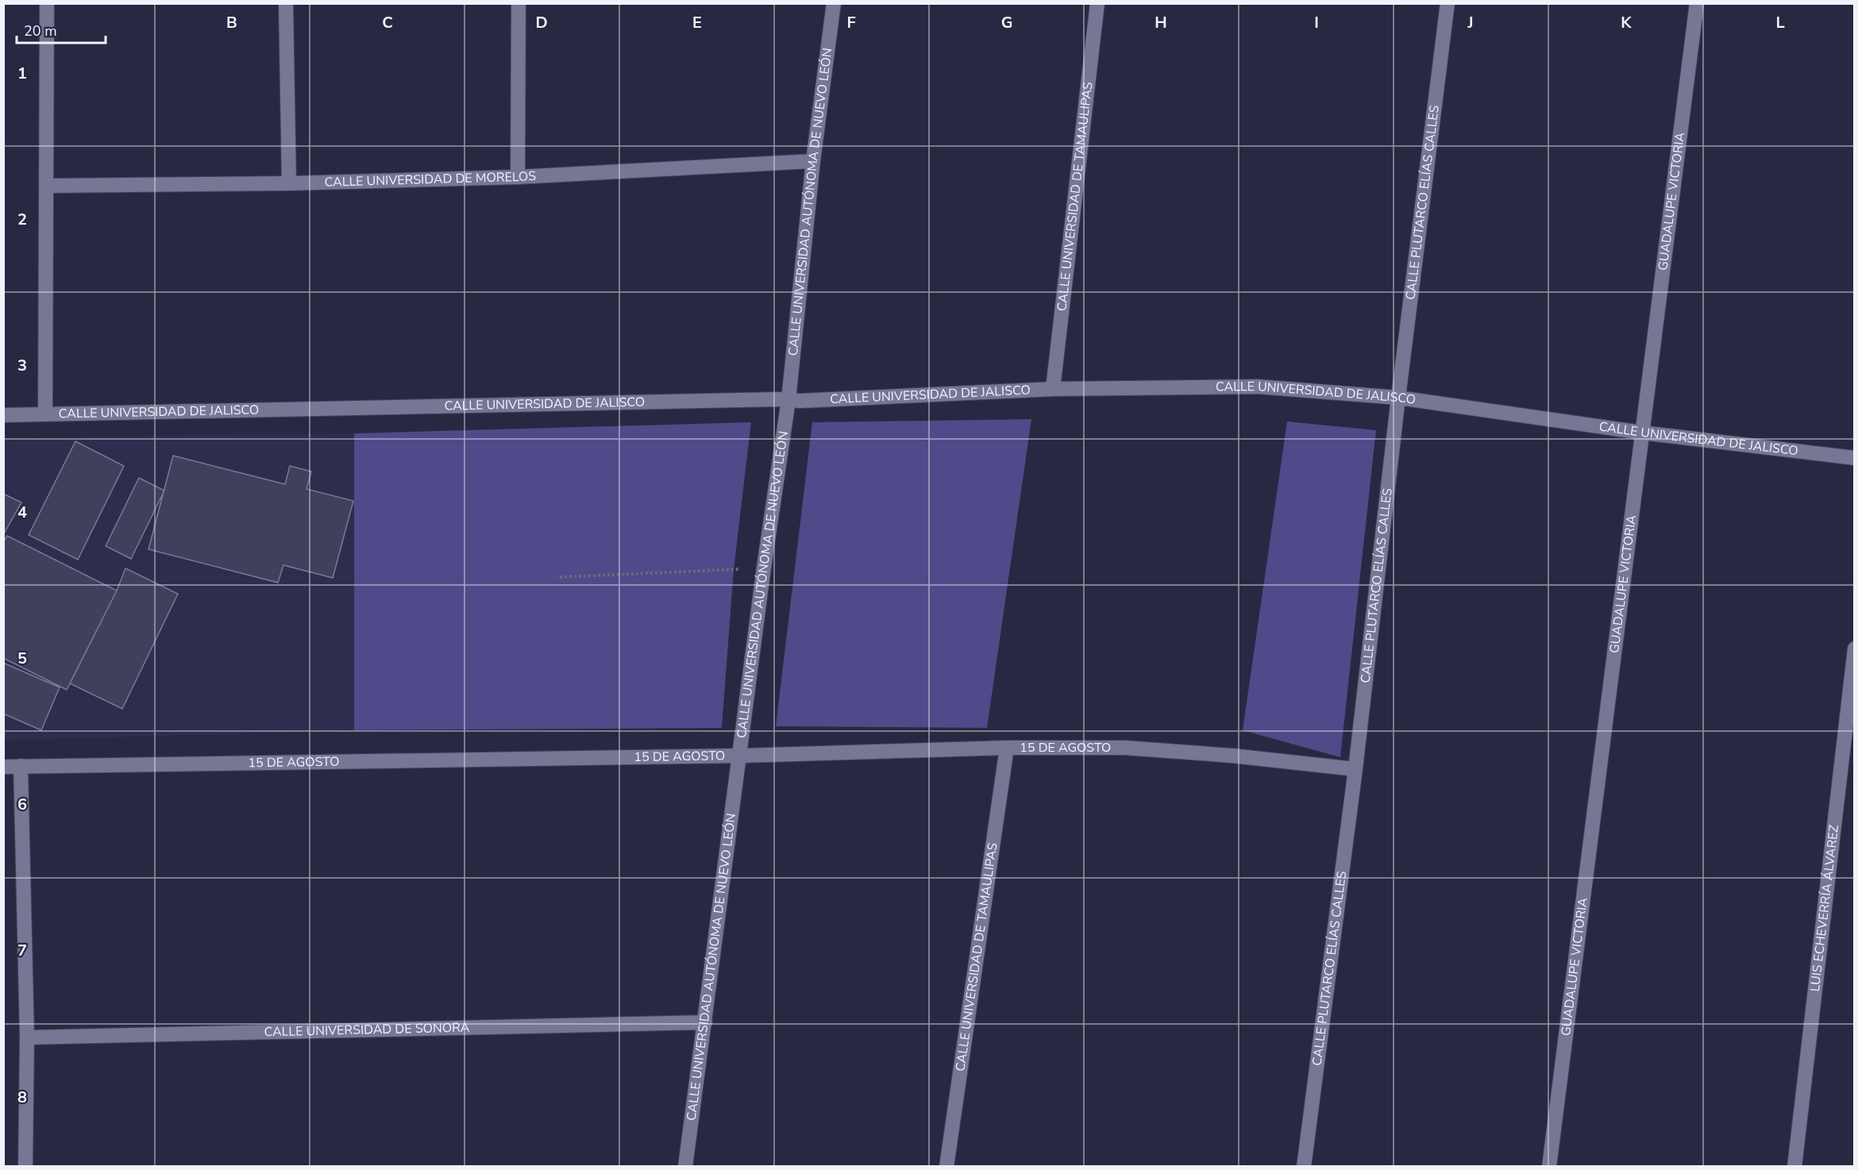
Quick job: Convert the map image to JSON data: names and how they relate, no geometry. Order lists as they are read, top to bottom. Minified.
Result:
{"streets":{"street":["CALLE UNIVERSIDAD DE MORELOS","CALLE UNIVERSIDAD DE TAMAULIPAS","CALLE UNIVERSIDAD AUTÓNOMA DE NUEVO LEÓN","CALLE PLUTARCO ELÍAS CALLES","GUADALUPE VICTORIA","CALLE UNIVERSIDAD DE JALISCO","15 DE AGOSTO","LUIS ECHEVERRÍA ÁLVAREZ","CALLE UNIVERSIDAD DE SONORA"]},"crossings":[["CALLE UNIVERSIDAD DE MORELOS","CALLE UNIVERSIDAD AUTÓNOMA DE NUEVO LEÓN"],["CALLE UNIVERSIDAD DE TAMAULIPAS","CALLE UNIVERSIDAD DE JALISCO"],["CALLE UNIVERSIDAD DE TAMAULIPAS","15 DE AGOSTO"],["CALLE UNIVERSIDAD AUTÓNOMA DE NUEVO LEÓN","CALLE UNIVERSIDAD DE JALISCO"],["CALLE UNIVERSIDAD AUTÓNOMA DE NUEVO LEÓN","15 DE AGOSTO"],["CALLE UNIVERSIDAD AUTÓNOMA DE NUEVO LEÓN","CALLE UNIVERSIDAD DE SONORA"],["CALLE PLUTARCO ELÍAS CALLES","CALLE UNIVERSIDAD DE JALISCO"],["CALLE PLUTARCO ELÍAS CALLES","15 DE AGOSTO"],["GUADALUPE VICTORIA","CALLE UNIVERSIDAD DE JALISCO"]],"scale_bar":"20 m","grid":{"columns":["B","C","D","E","F","G","H","I","J","K","L"],"rows":["1","2","3","4","5","6","7","8"]}}
